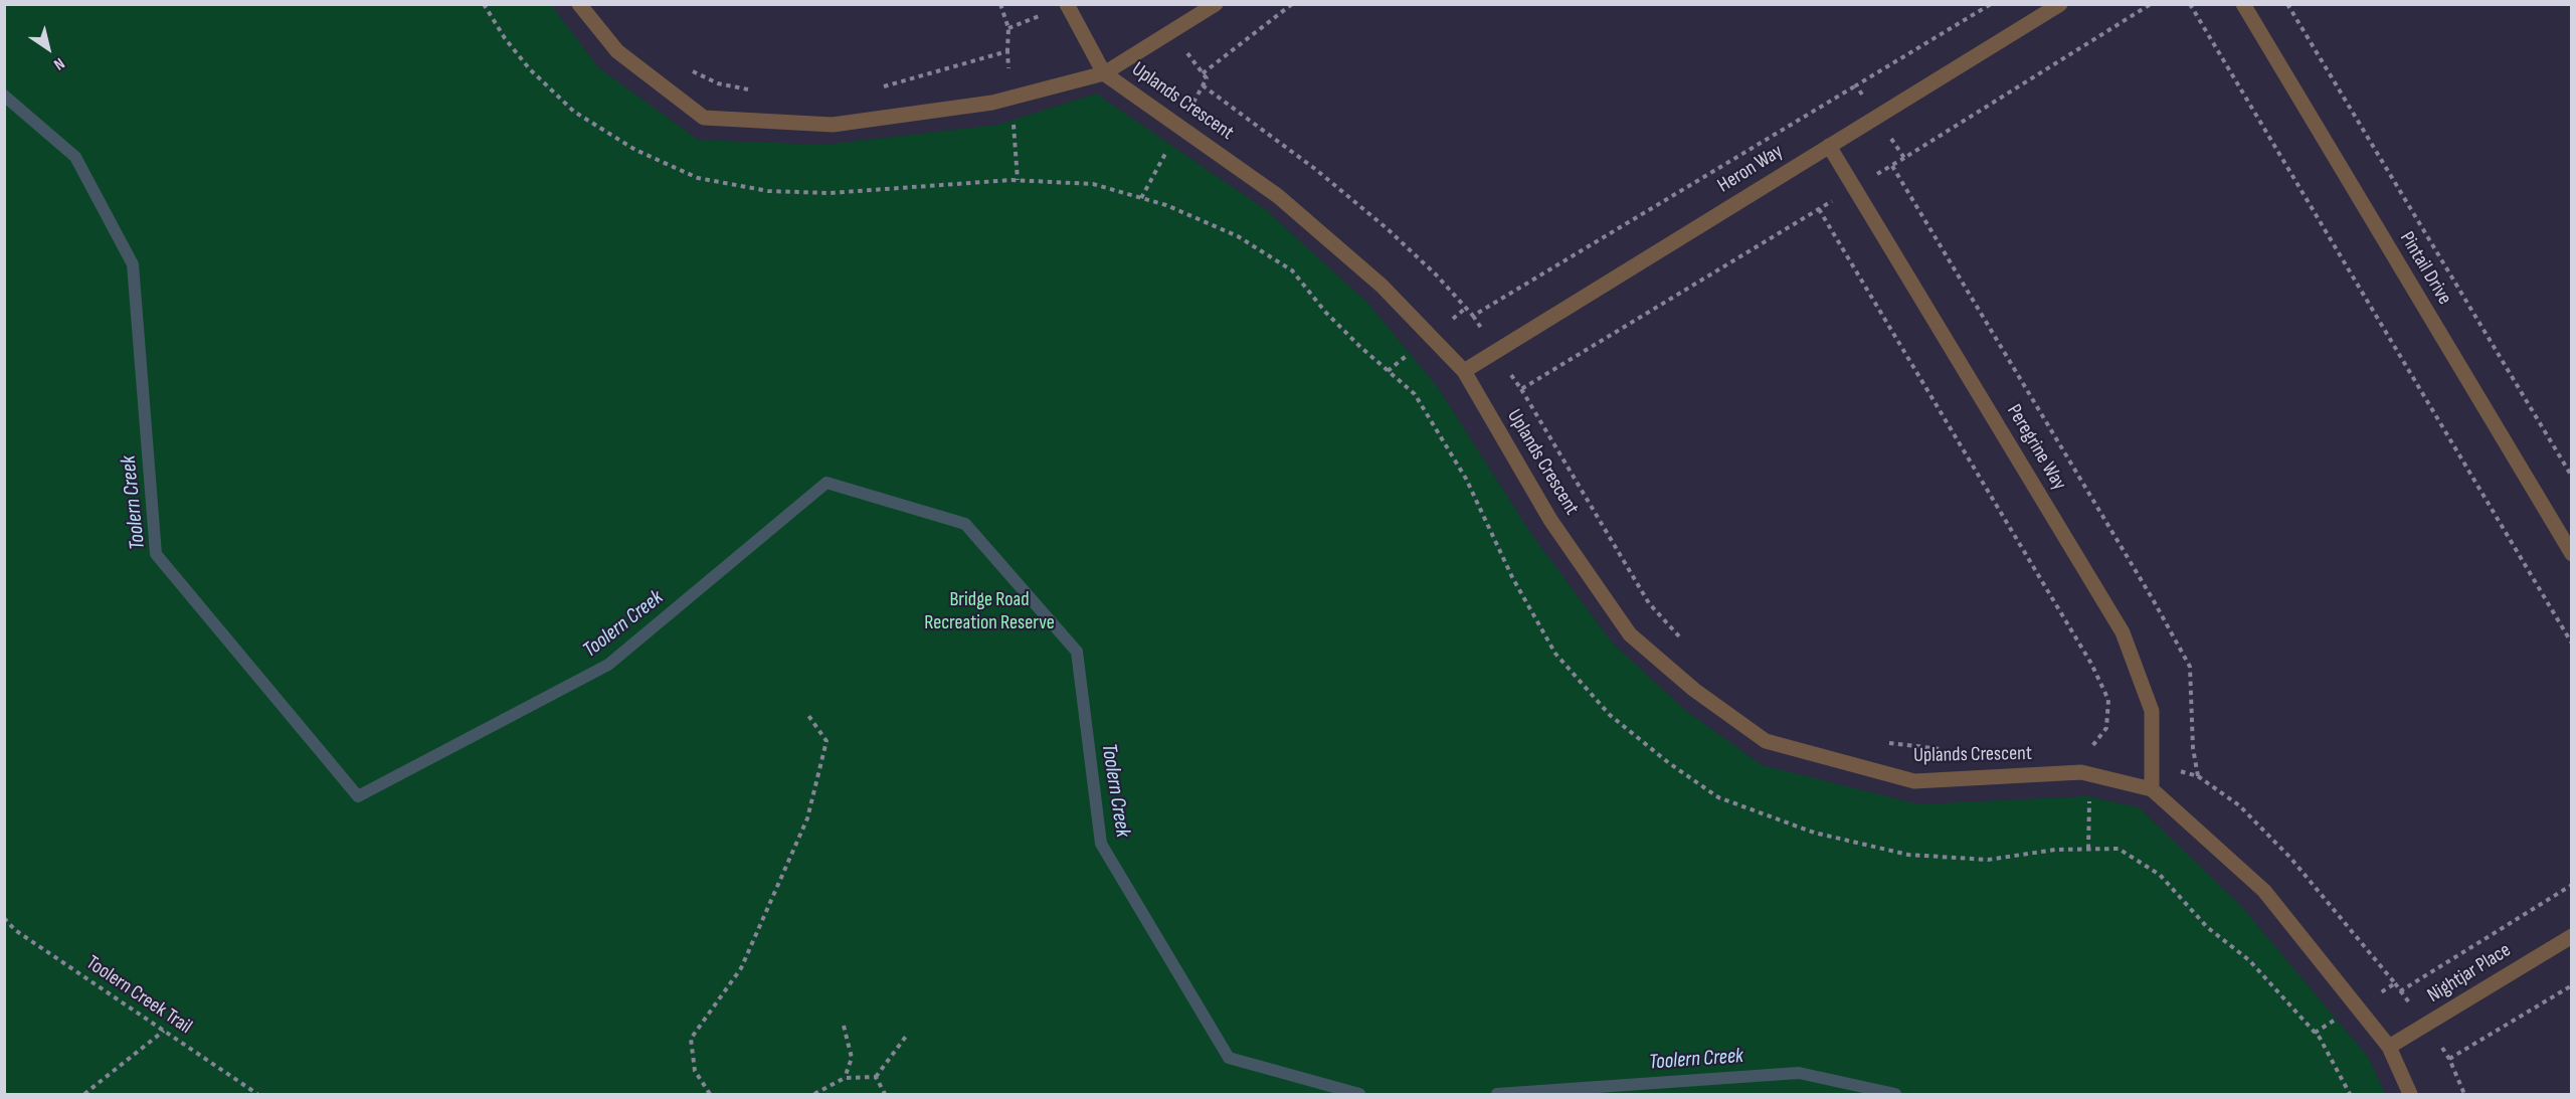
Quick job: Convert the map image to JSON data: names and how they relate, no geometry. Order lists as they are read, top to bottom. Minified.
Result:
{"streets":{"street":["Uplands Crescent","Heron Way","Pintail Drive","Peregrine Way","Nightjar Place"],"path":["Toolern Creek Trail"]},"crossings":[["Uplands Crescent","Heron Way"],["Uplands Crescent","Peregrine Way"],["Uplands Crescent","Nightjar Place"],["Heron Way","Peregrine Way"]],"water":["Toolern Creek"],"parks":["Bridge Road Recreation Reserve"],"north":"bottom right"}
